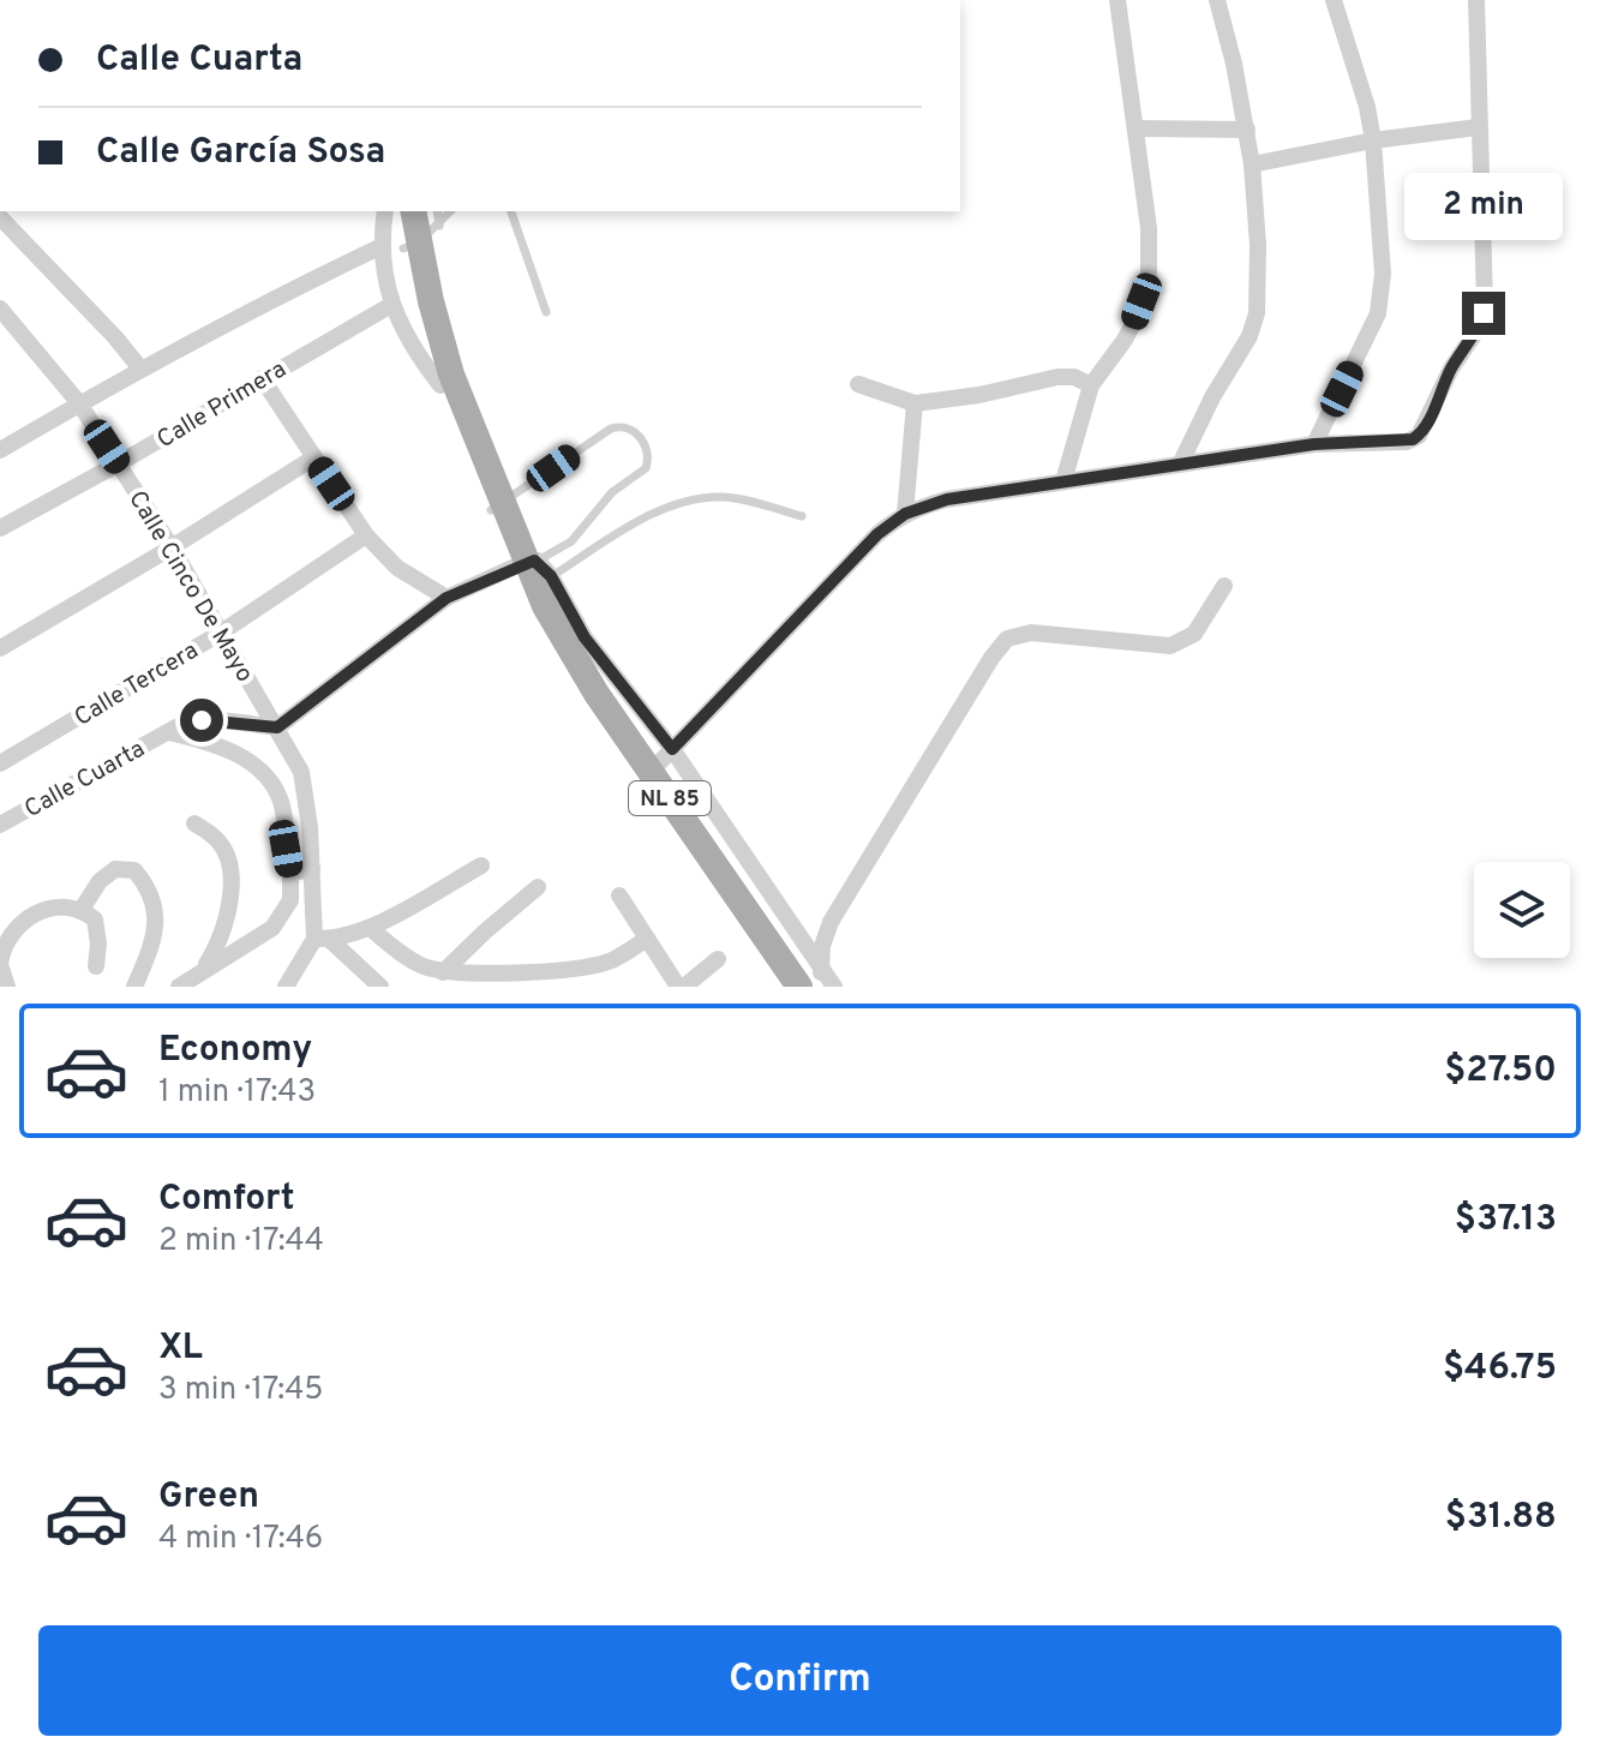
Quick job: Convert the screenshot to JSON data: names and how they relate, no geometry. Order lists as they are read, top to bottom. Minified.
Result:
{"streets":{"main road":["NL 85"],"street":["Calle Primera","Calle Cinco De Mayo","Calle Tercera","Calle Cuarta"]},"crossings":[["Calle Primera","Calle Cinco De Mayo"],["Calle Cinco De Mayo","Calle Tercera"],["Calle Cinco De Mayo","Calle Cuarta"]],"page":{"banner":["Calle Cuarta","Calle García Sosa"],"bubble":"2 min","list":[{"name":"Economy","note":"1 min · 17:43","value":"$27.50"},{"name":"Comfort","note":"2 min · 17:44","value":"$37.13"},{"name":"XL","note":"3 min · 17:45","value":"$46.75"},{"name":"Green","note":"4 min · 17:46","value":"$31.88"}],"buttons":"Confirm"}}
